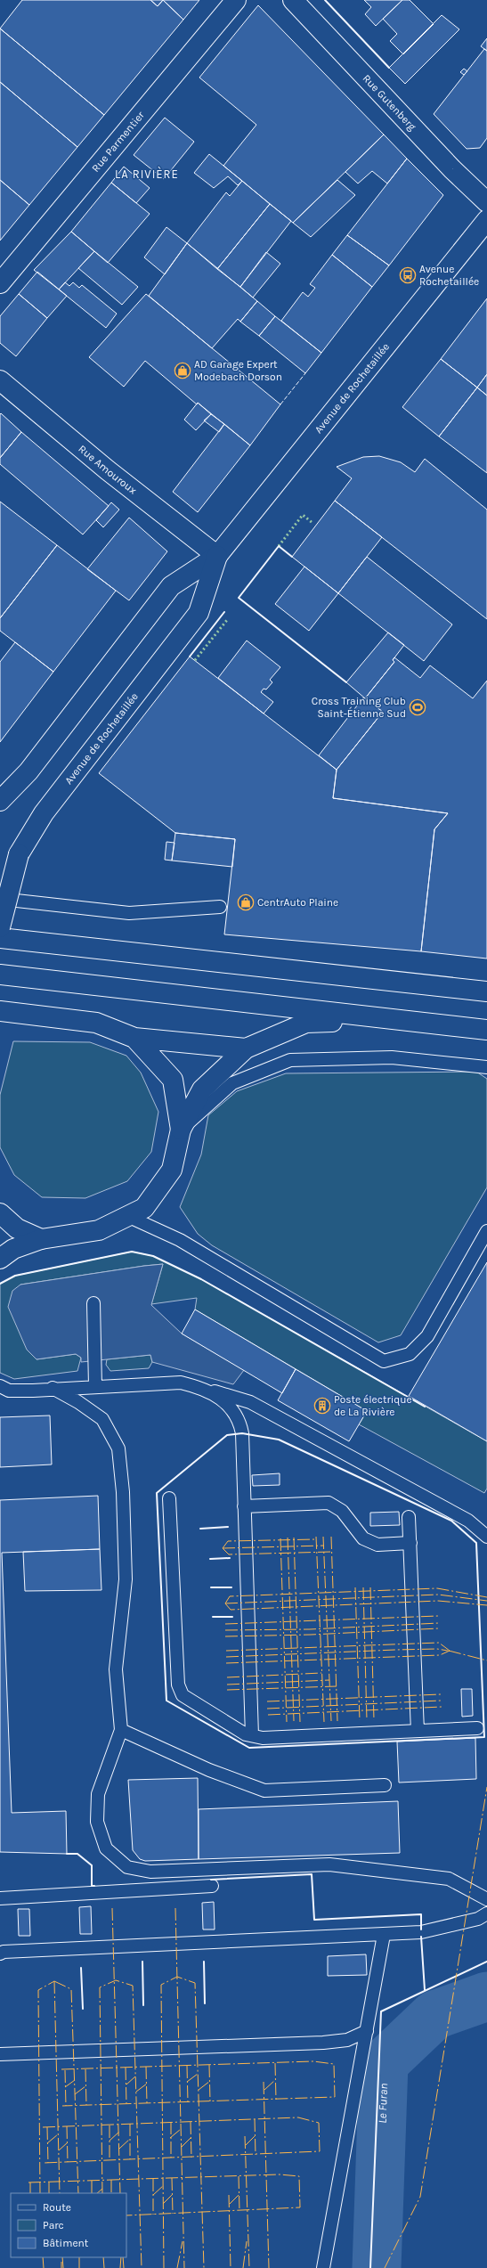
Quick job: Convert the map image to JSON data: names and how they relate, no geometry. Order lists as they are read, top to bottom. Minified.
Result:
{"streets":{"main road":["Rue Gutenberg","Rue Parmentier","Avenue de Rochetaillée","Rue Amouroux"]},"crossings":[["Avenue de Rochetaillée","Rue Amouroux"]],"districts":["LA RIVIÈRE"],"water":["Le Furan"],"places":{"bus stop":["Avenue Rochetaillée"],"shop":["AD Garage Expert Modebach Dorson","CentrAuto Plaine"],"sports":["Cross Training Club Saint-Étienne Sud"],"building":["Poste électrique de La Rivière"]},"legend":["Route","Parc","Bâtiment"]}
